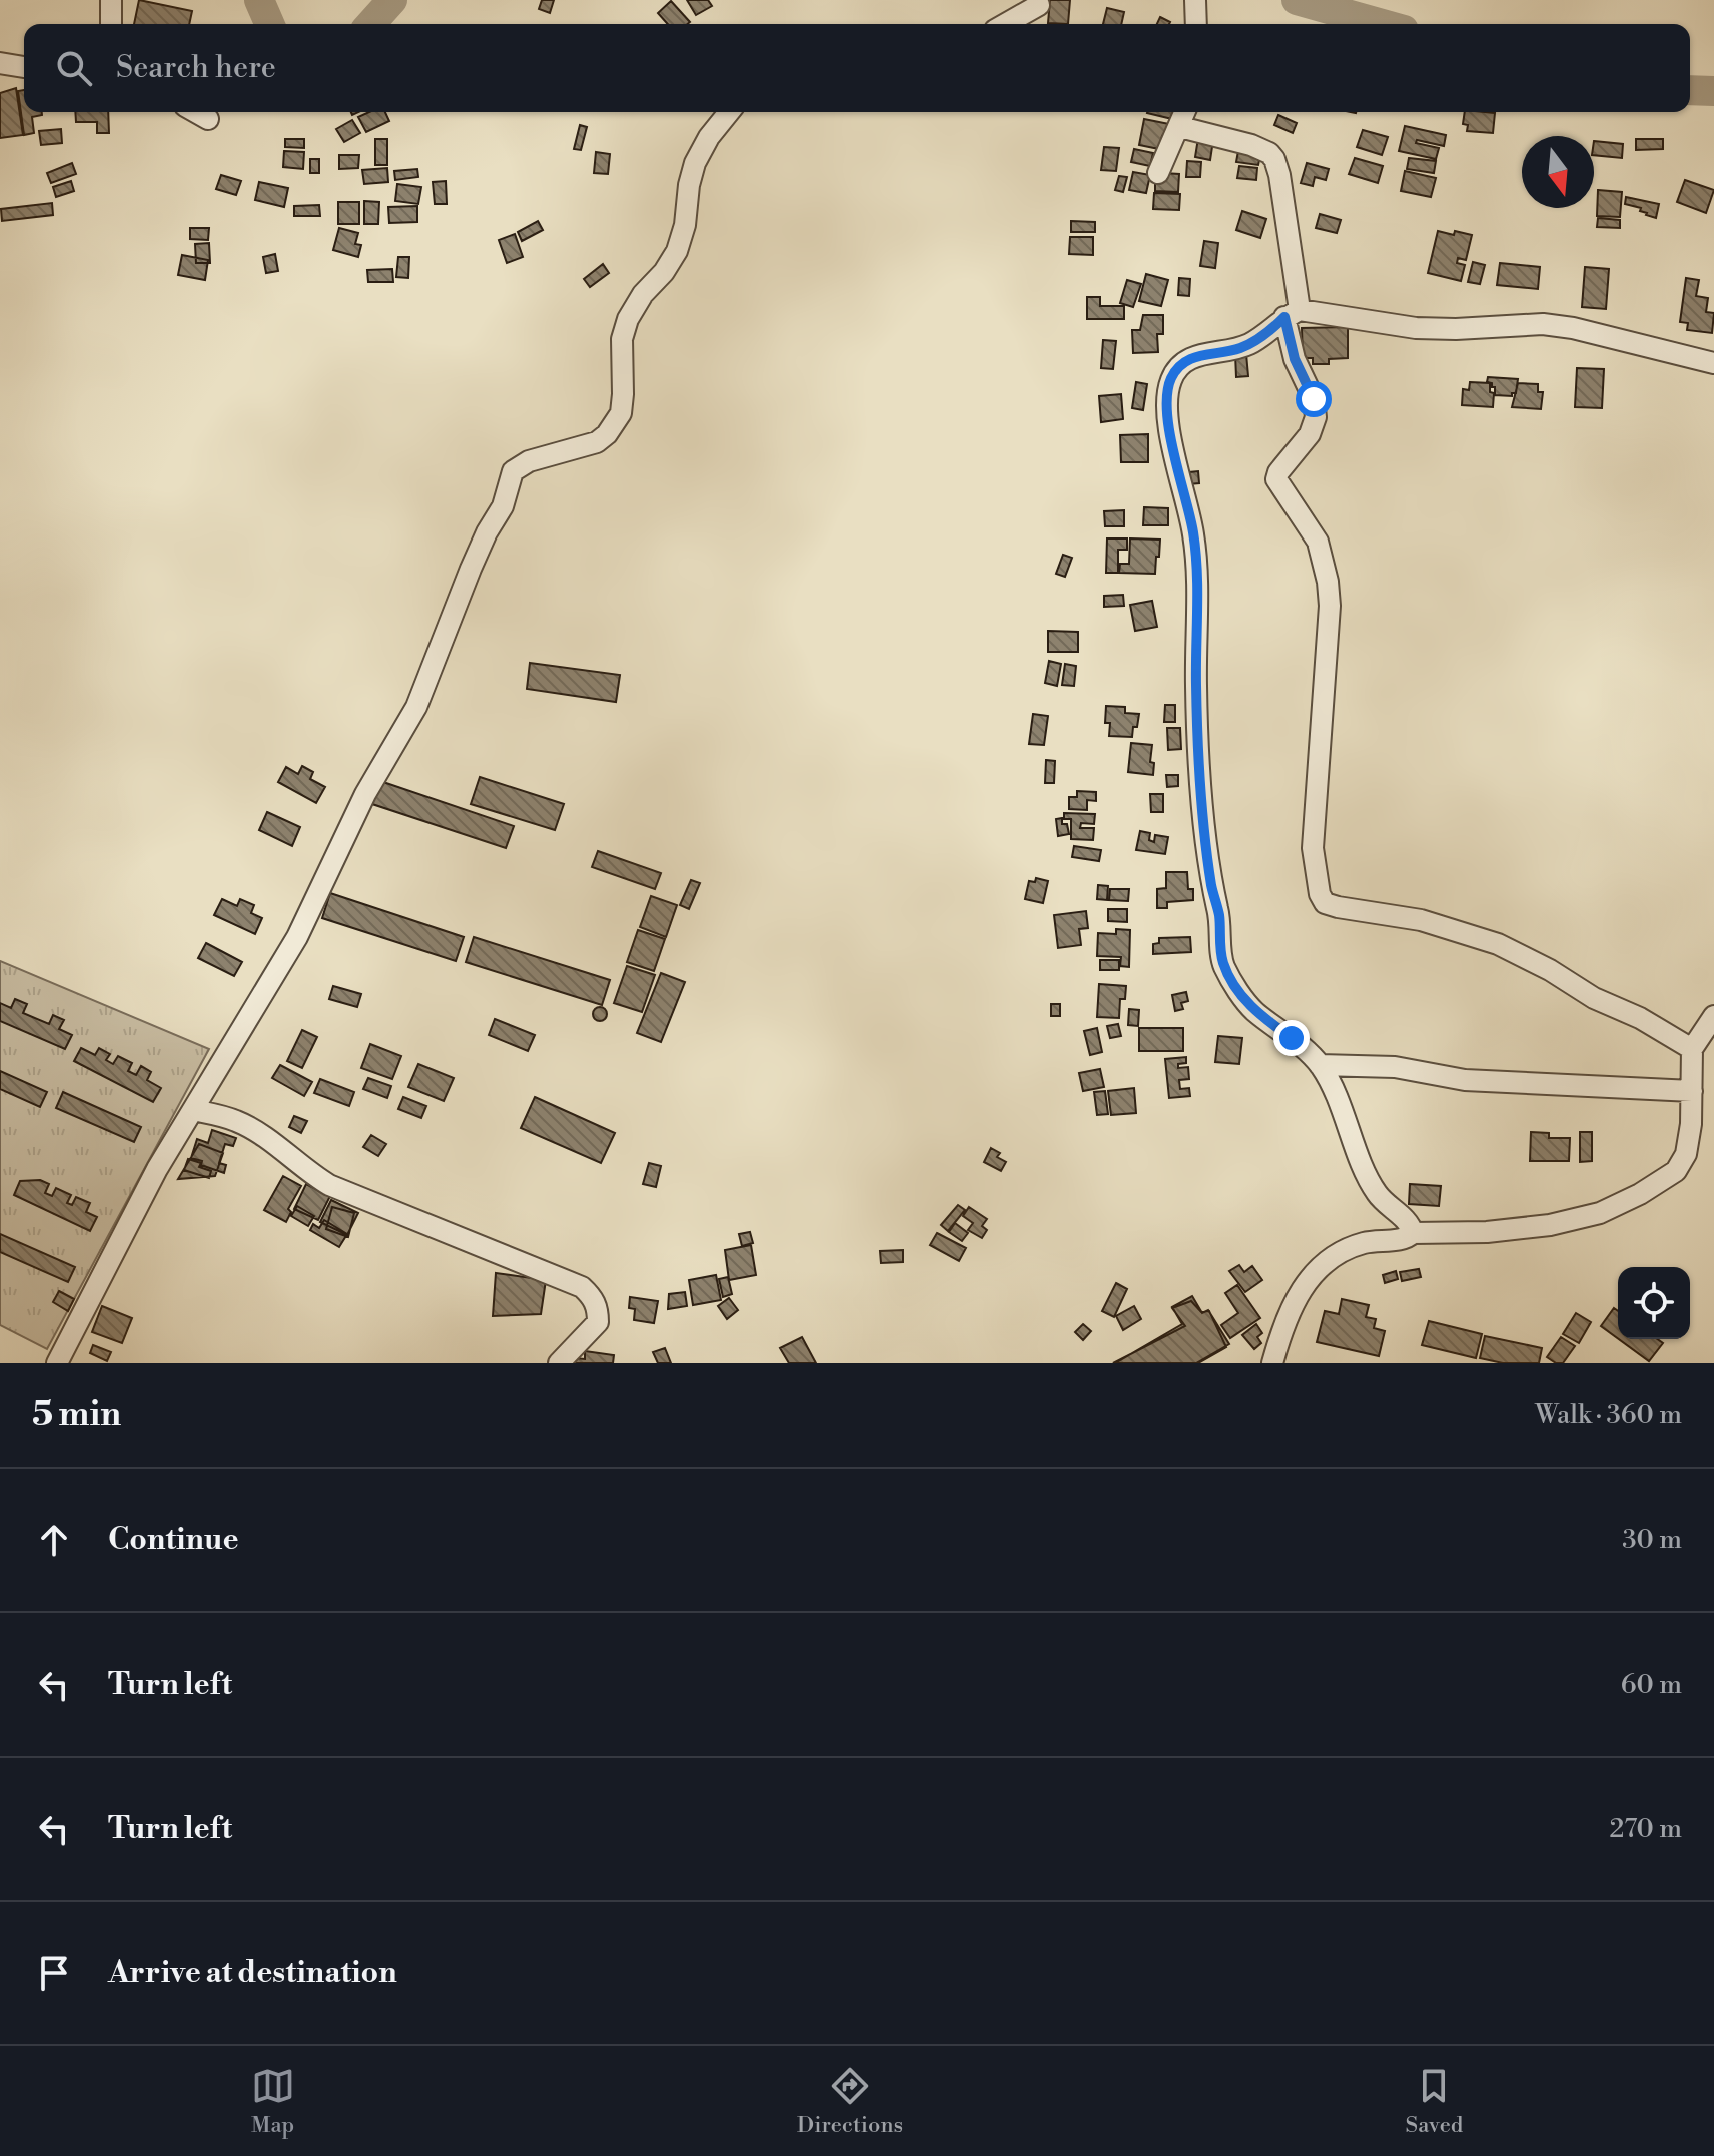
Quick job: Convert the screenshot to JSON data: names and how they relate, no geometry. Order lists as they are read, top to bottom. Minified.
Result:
{"north":"bottom","page":{"search":"Search here","heading":["5 min","Walk · 360 m"],"list":[["Continue","30 m"],["Turn left","60 m"],["Turn left","270 m"],"Arrive at destination"],"nav":["Map","Directions","Saved"]}}
